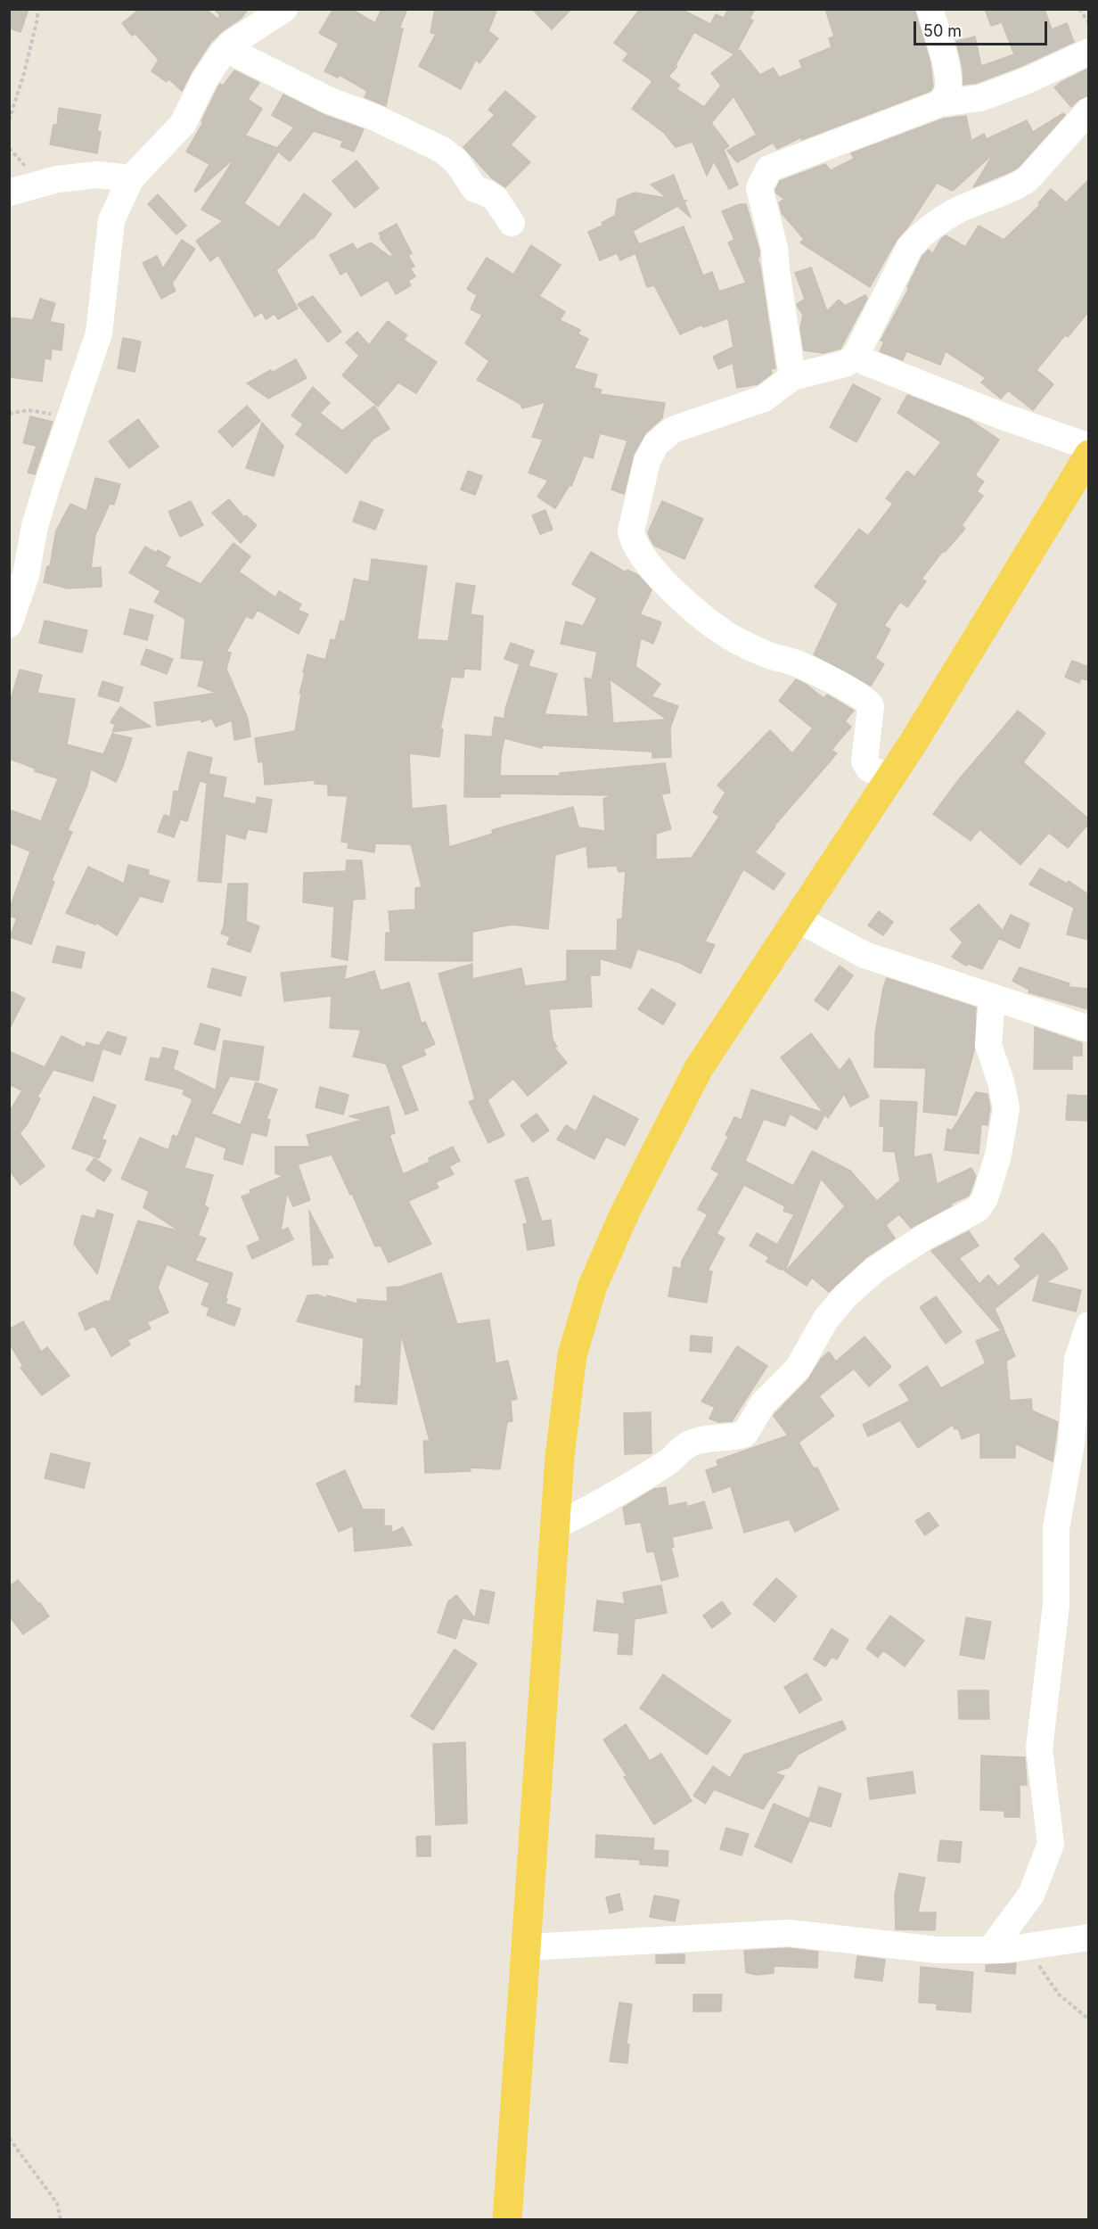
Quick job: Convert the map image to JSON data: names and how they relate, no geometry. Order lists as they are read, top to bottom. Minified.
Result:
{"scale_bar":"50 m"}
